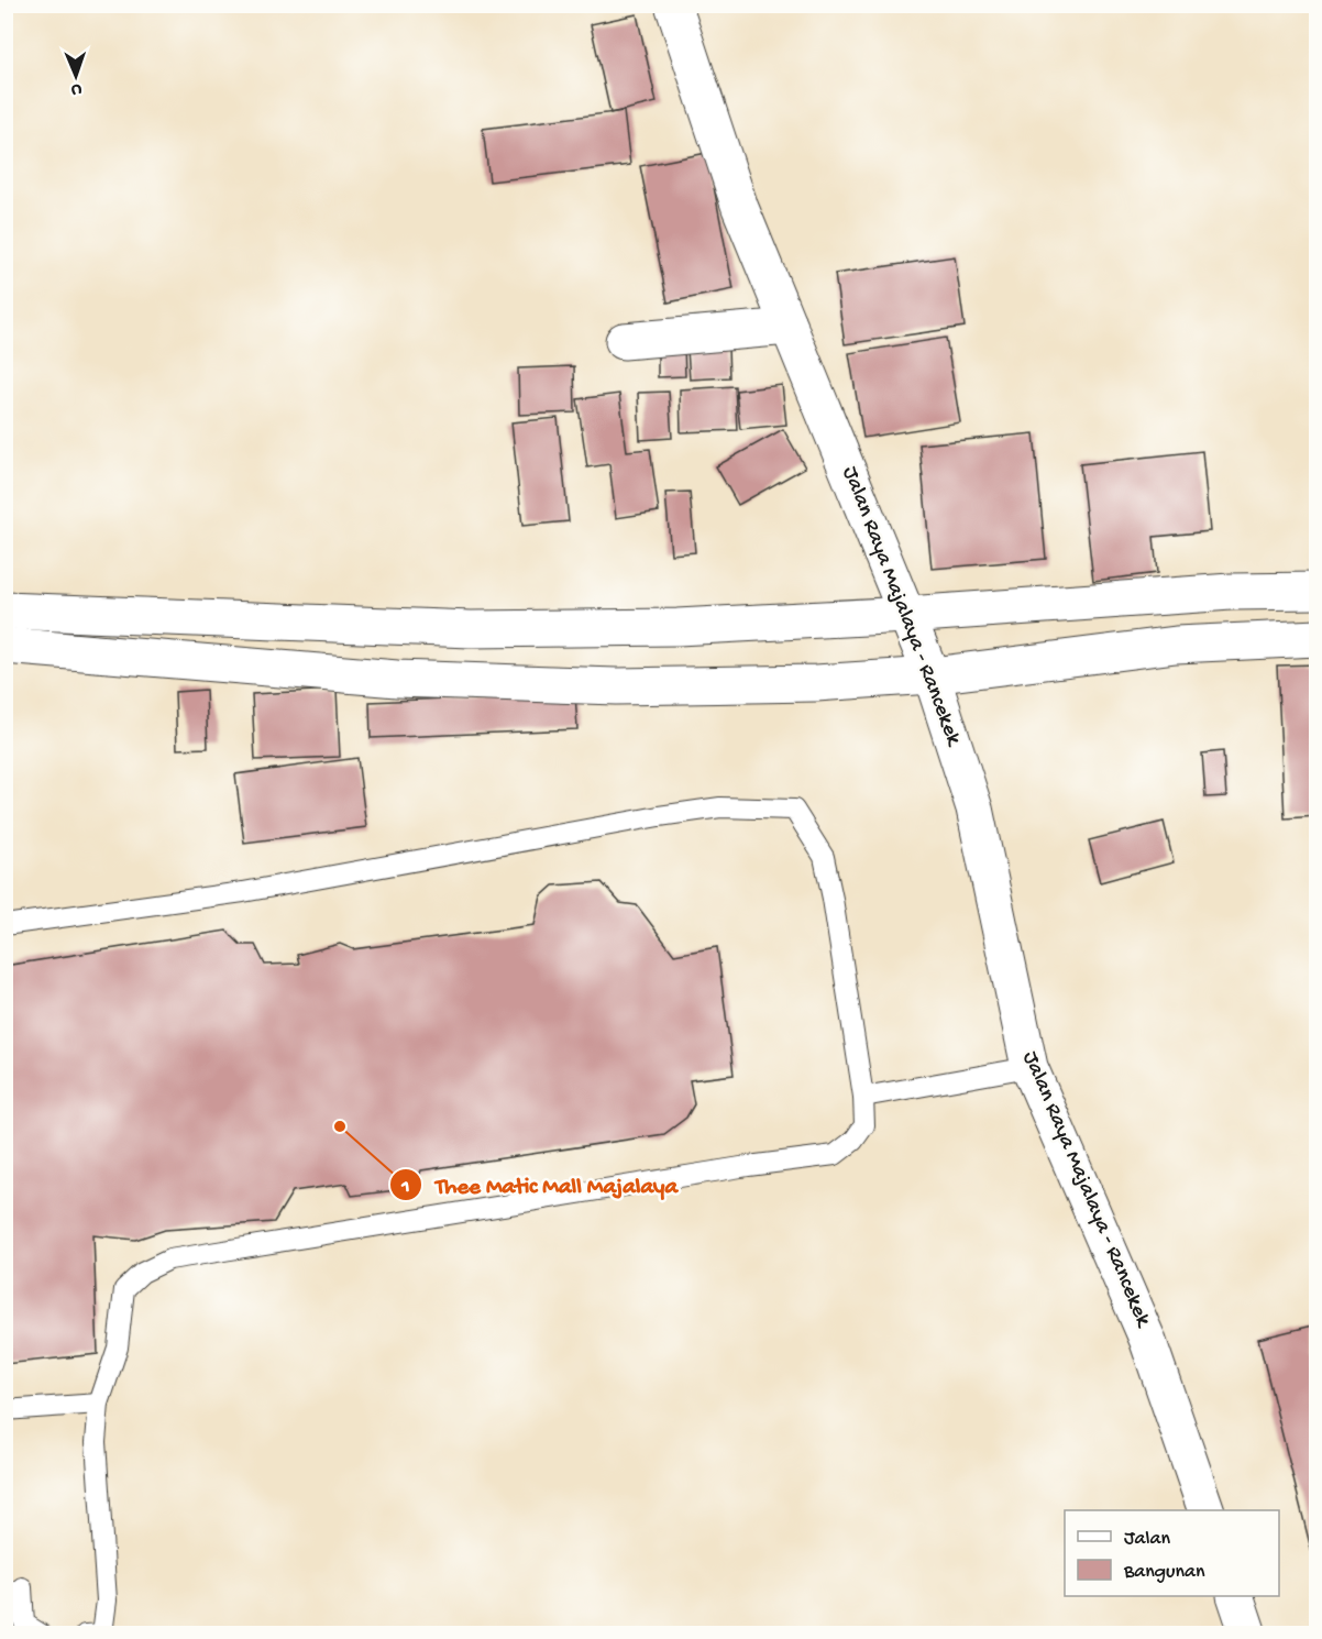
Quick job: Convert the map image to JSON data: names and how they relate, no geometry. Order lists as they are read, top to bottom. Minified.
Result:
{"streets":{"main road":["Jalan Raya Majalaya - Rancekek"]},"places":["Thee Matic Mall Majalaya"],"legend":["Jalan","Bangunan"],"north":"bottom"}
